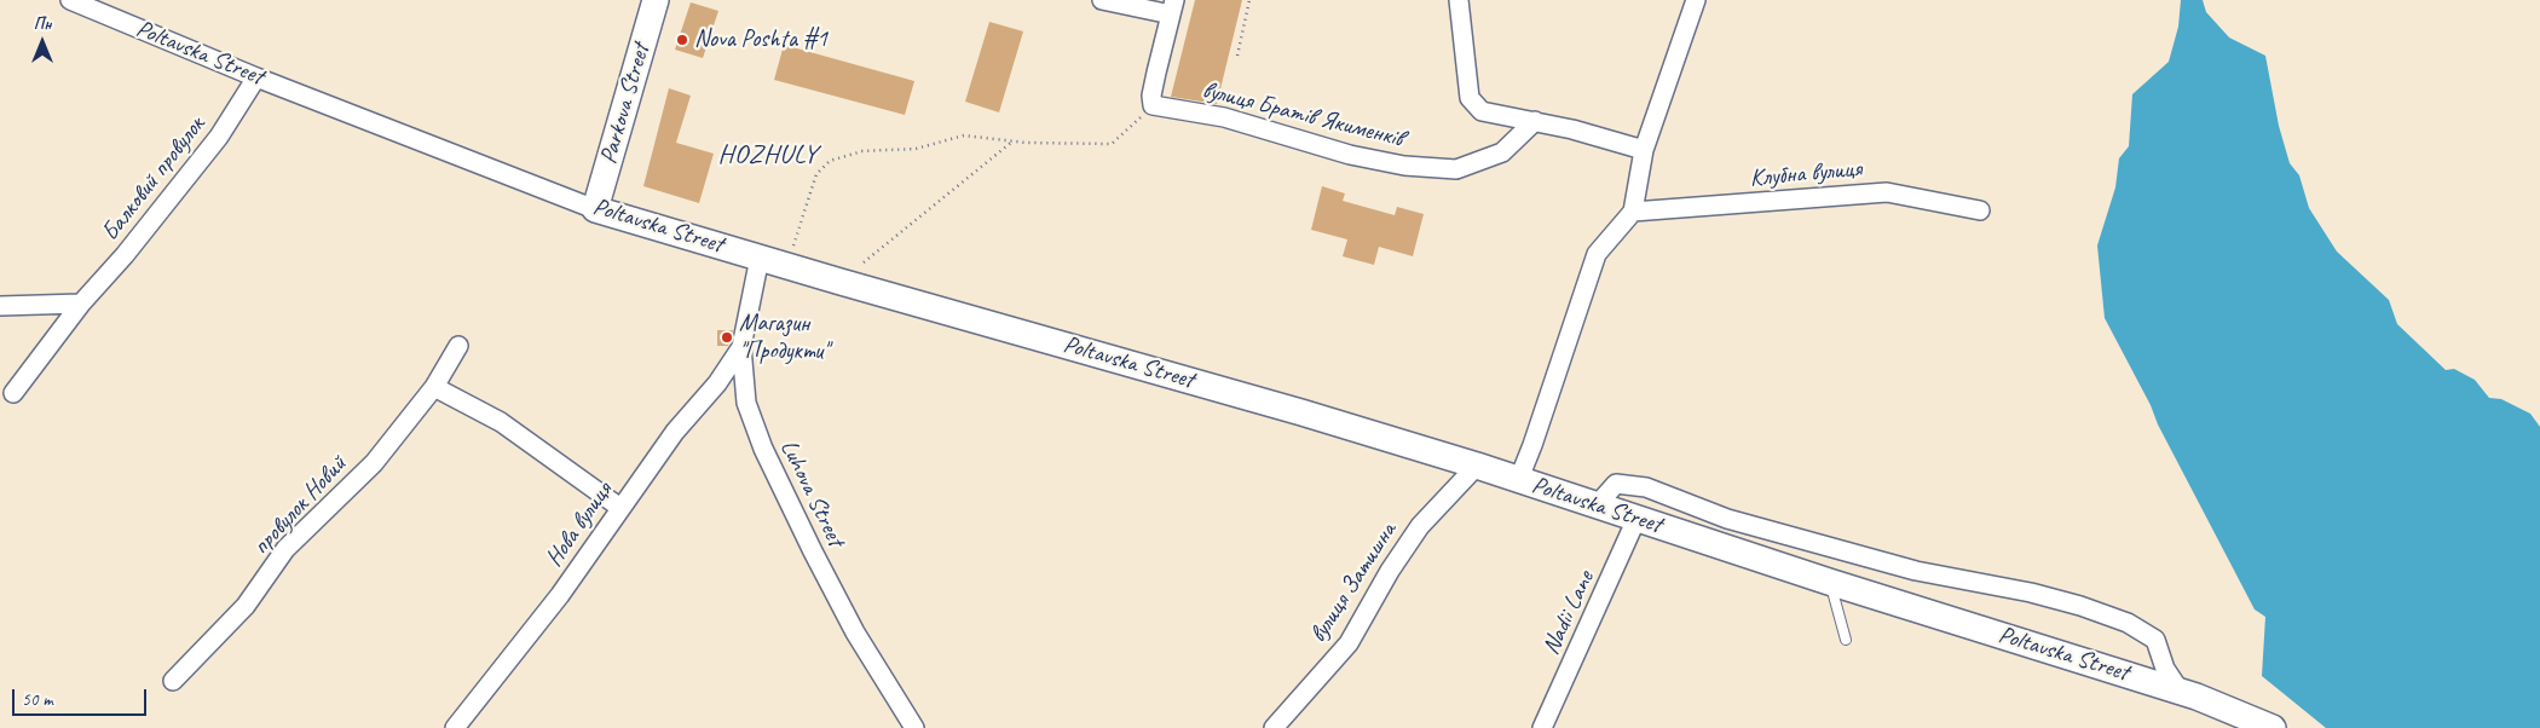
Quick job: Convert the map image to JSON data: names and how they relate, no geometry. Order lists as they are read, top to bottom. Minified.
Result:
{"streets":{"street":["Poltavska Street","Parkova Street","вулиця Братів Якименків","Клубна вулиця","Балковий провулок","Luhova Street","провулок Новий","Нова вулиця","вулиця Затишна","Nadii Lane"]},"crossings":[["Poltavska Street","Parkova Street"],["Poltavska Street","Балковий провулок"],["Poltavska Street","Luhova Street"],["Poltavska Street","вулиця Затишна"],["Poltavska Street","Nadii Lane"],["Luhova Street","Нова вулиця"]],"districts":["HOZHULY"],"places":["Nova Poshta #1","Магазин \"Продукти\""],"scale_bar":"50 m","north":"top"}
